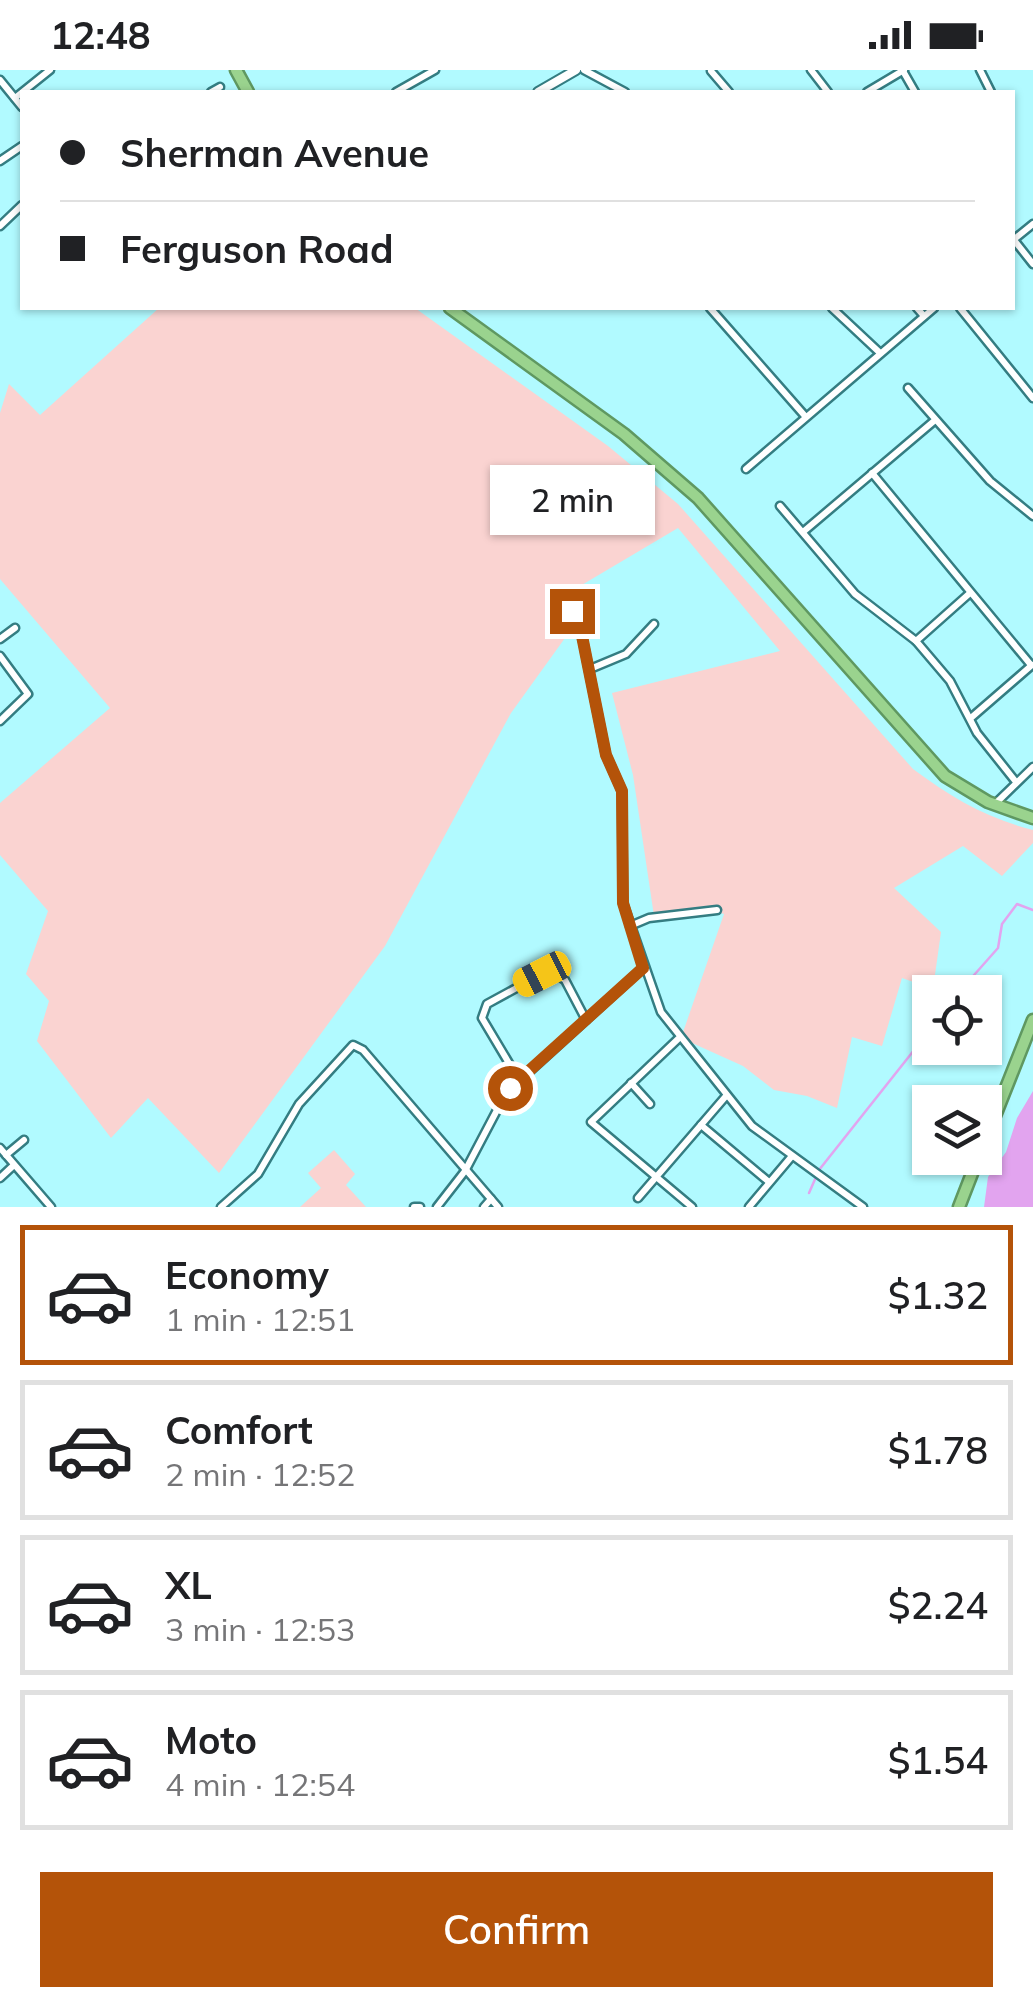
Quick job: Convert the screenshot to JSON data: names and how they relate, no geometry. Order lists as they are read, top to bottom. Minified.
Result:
{"page":{"status":"12:48","banner":["Sherman Avenue","Ferguson Road"],"bubble":"2 min","list":[{"name":"Economy","note":"1 min · 12:51","value":"$1.32"},{"name":"Comfort","note":"2 min · 12:52","value":"$1.78"},{"name":"XL","note":"3 min · 12:53","value":"$2.24"},{"name":"Moto","note":"4 min · 12:54","value":"$1.54"}],"buttons":"Confirm"}}
